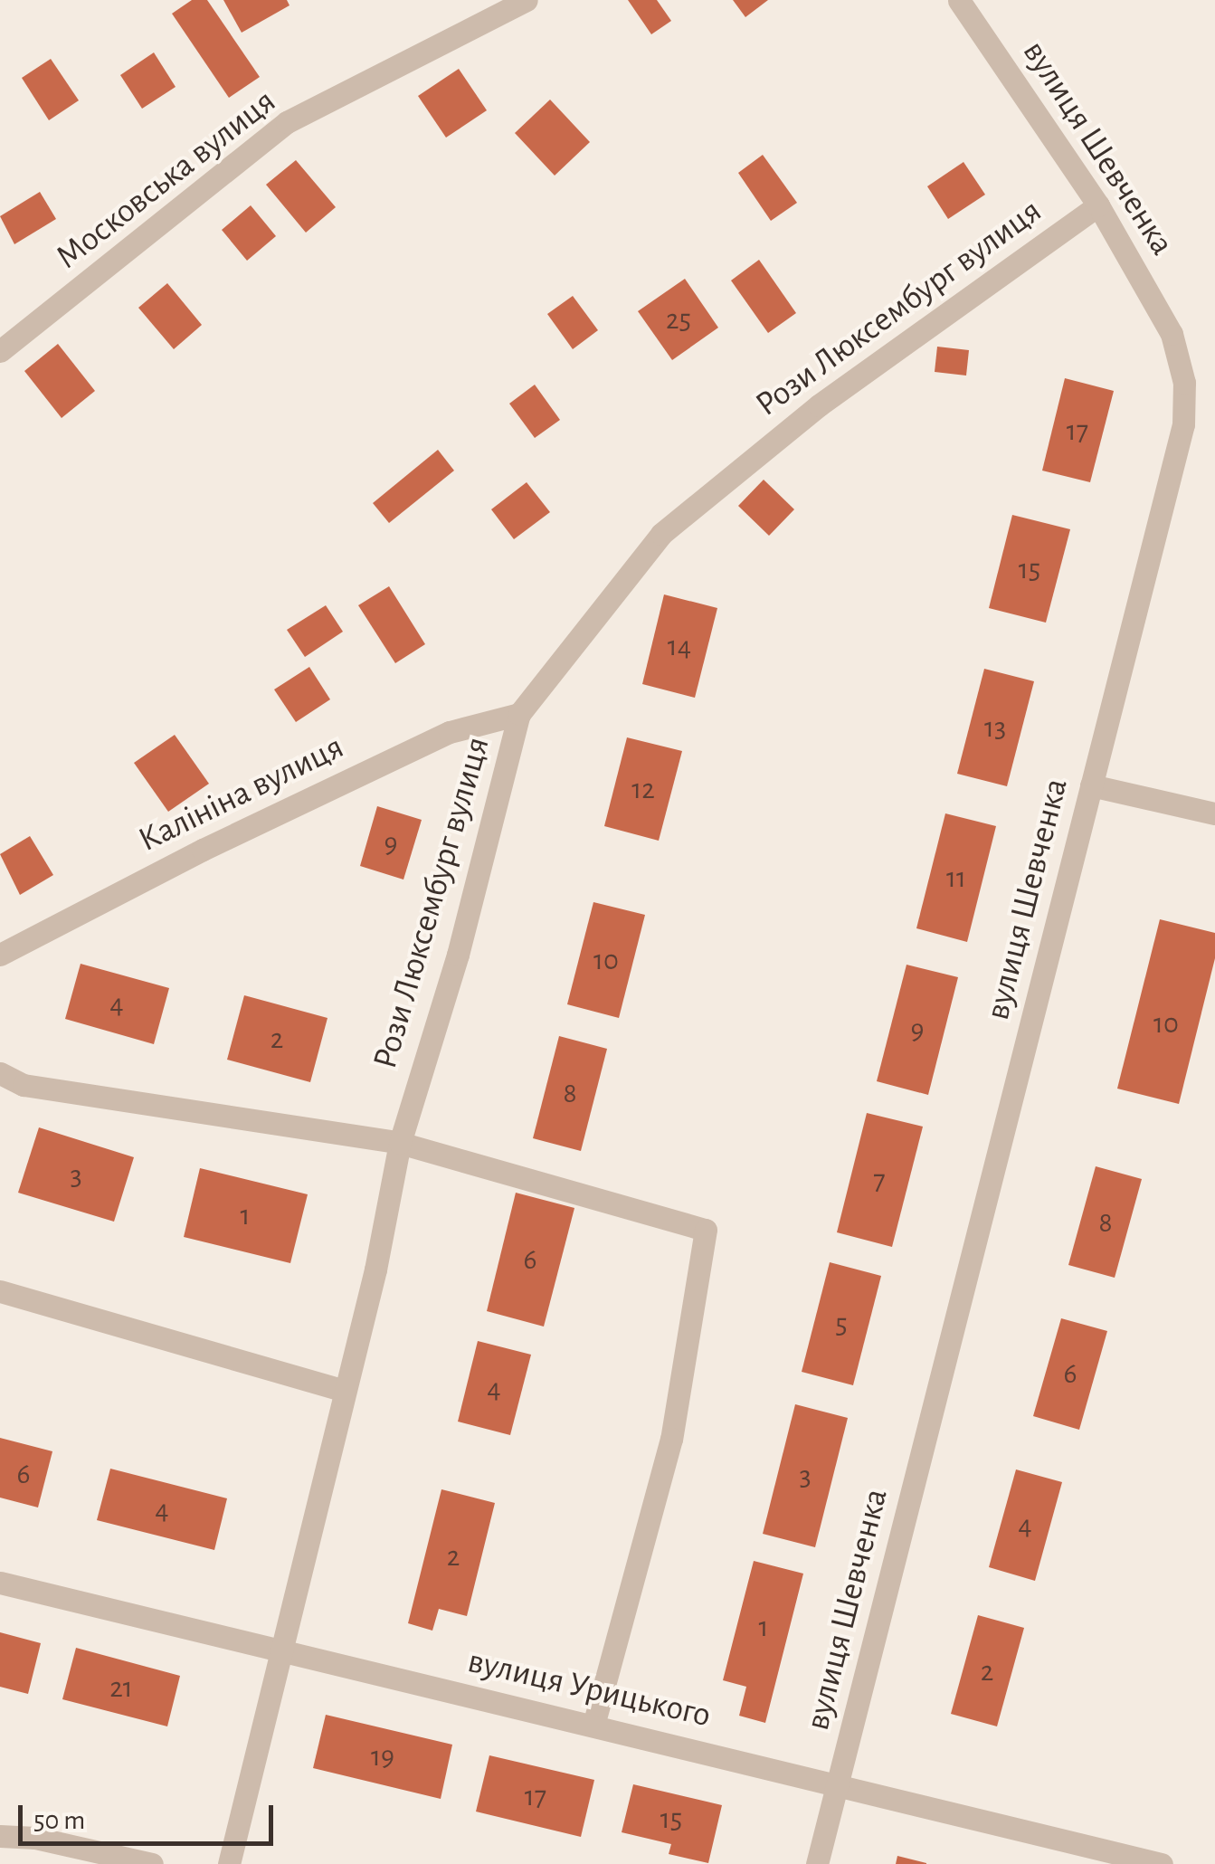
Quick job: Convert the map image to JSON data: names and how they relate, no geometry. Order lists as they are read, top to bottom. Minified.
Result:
{"streets":{"street":["вулиця Шевченка","Московська вулиця","Рози Люксембург вулиця","Калініна вулиця","вулиця Урицького"]},"crossings":[["вулиця Шевченка","Рози Люксембург вулиця"],["вулиця Шевченка","вулиця Урицького"],["Рози Люксембург вулиця","Калініна вулиця"],["Рози Люксембург вулиця","вулиця Урицького"]],"house_numbers":["25","17","15","14","13","12","9","11","10","4","10","9","2","8","3","7","1","8","6","5","6","4","6","3","4","4","2","1","2","21","19","17","15"],"scale_bar":"50 m"}
